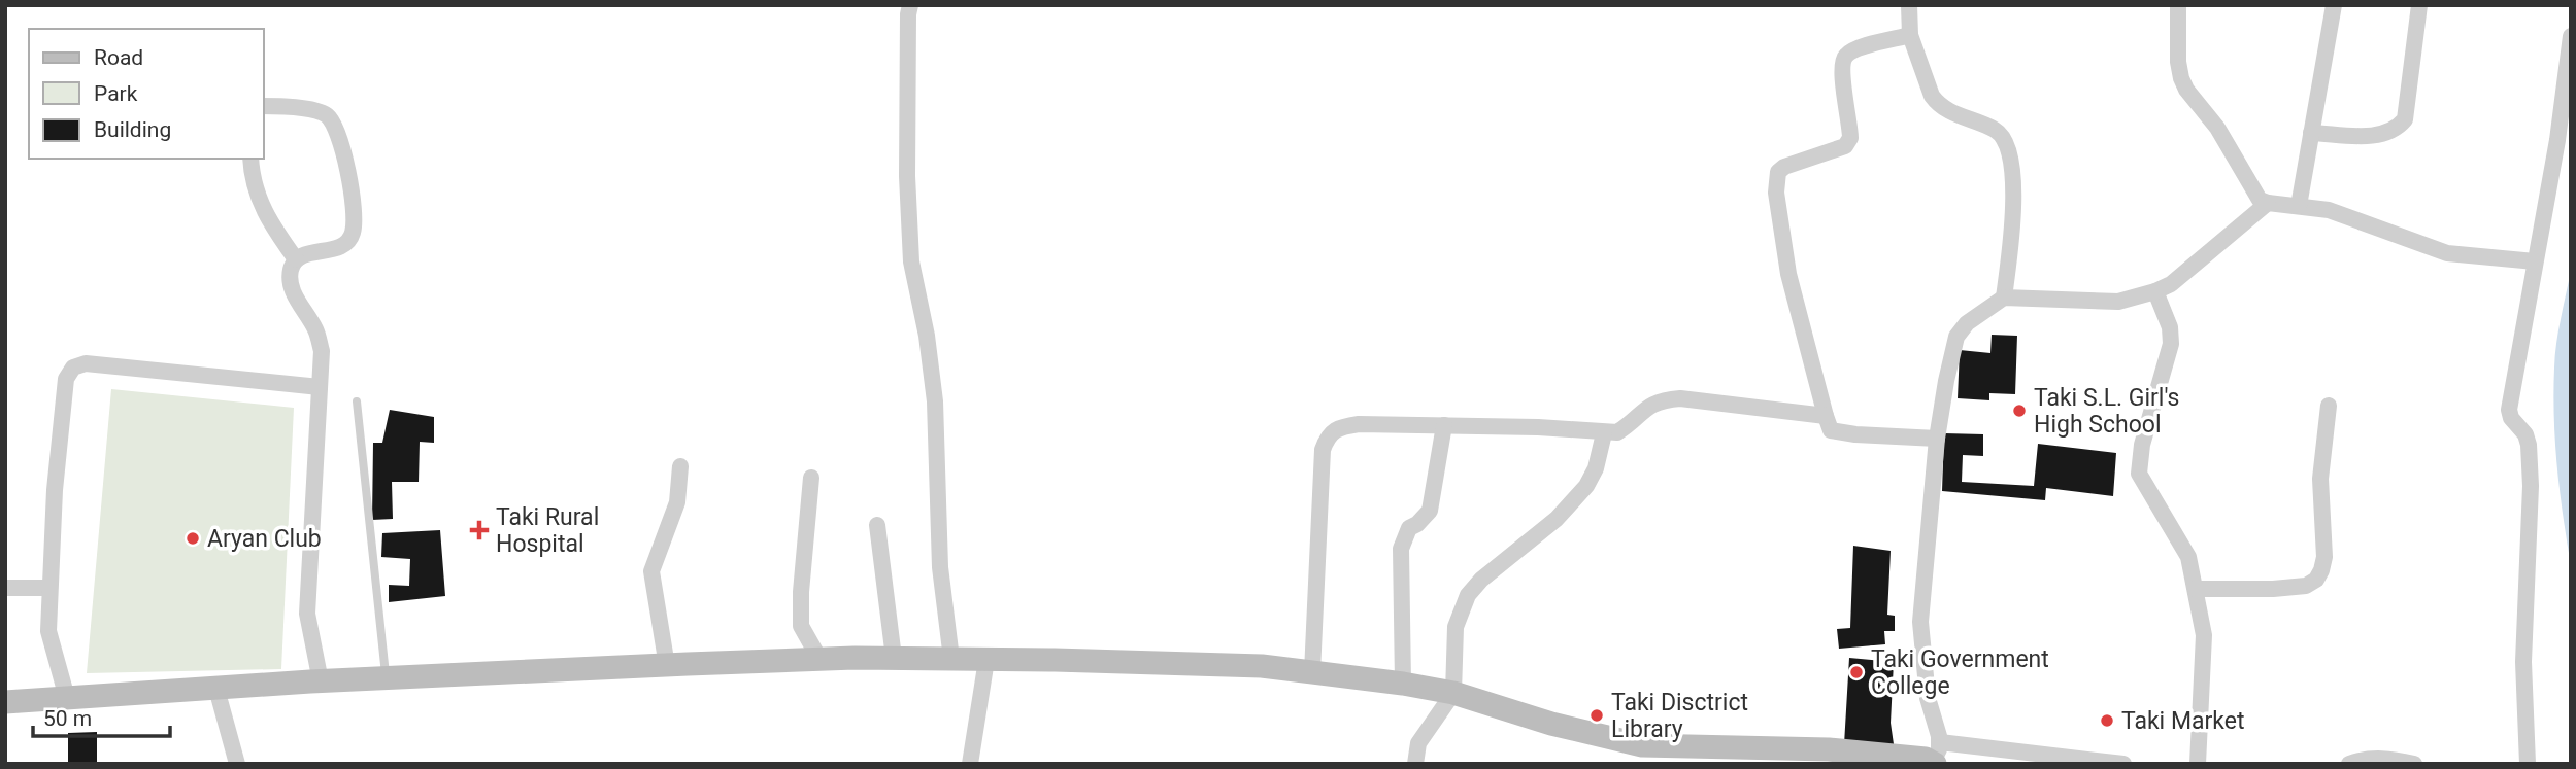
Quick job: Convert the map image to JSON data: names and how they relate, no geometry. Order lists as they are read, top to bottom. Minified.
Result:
{"places":{"other":["Taki S.L. Girl's High School","Aryan Club","Taki Government College","Taki Disctrict Library","Taki Market"],"health":["Taki Rural Hospital"]},"legend":["Road","Park","Building"],"scale_bar":"50 m"}
